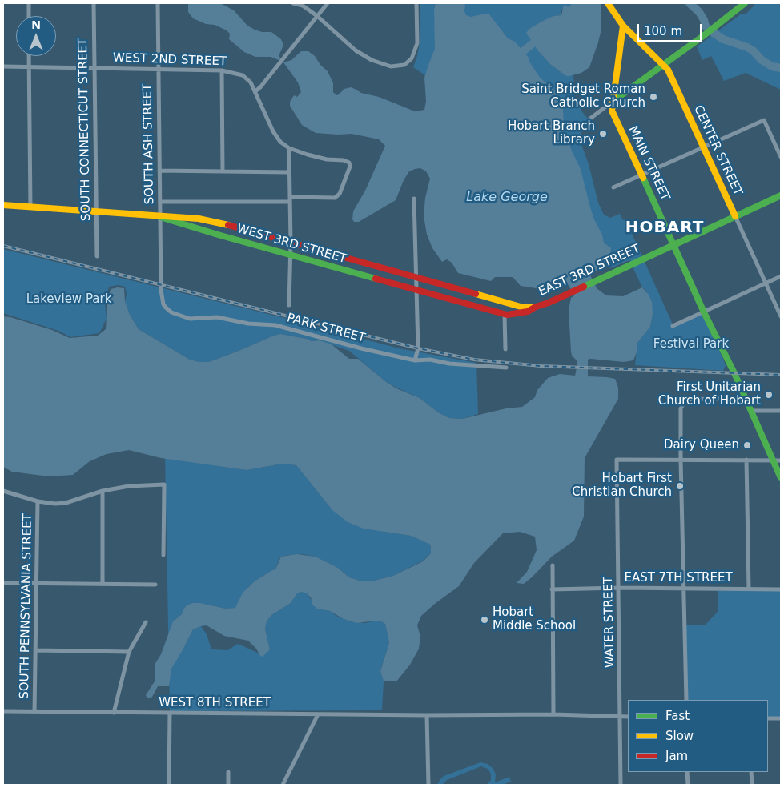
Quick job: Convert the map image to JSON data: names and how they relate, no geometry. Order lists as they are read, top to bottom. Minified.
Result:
{"streets":{"street":["WEST 2ND STREET","SOUTH CONNECTICUT STREET","SOUTH ASH STREET","CENTER STREET","MAIN STREET","WEST 3RD STREET","EAST 3RD STREET","PARK STREET","EAST 7TH STREET","SOUTH PENNSYLVANIA STREET","WATER STREET","WEST 8TH STREET"]},"crossings":[["WEST 2ND STREET","SOUTH CONNECTICUT STREET"],["WEST 2ND STREET","SOUTH ASH STREET"],["SOUTH CONNECTICUT STREET","WEST 3RD STREET"],["SOUTH ASH STREET","WEST 3RD STREET"],["SOUTH ASH STREET","PARK STREET"],["CENTER STREET","MAIN STREET"],["CENTER STREET","EAST 3RD STREET"],["MAIN STREET","EAST 3RD STREET"],["WEST 3RD STREET","EAST 3RD STREET"],["EAST 7TH STREET","WATER STREET"],["SOUTH PENNSYLVANIA STREET","WEST 8TH STREET"],["WATER STREET","WEST 8TH STREET"]],"districts":["HOBART"],"water":["Lake George"],"parks":["Lakeview Park","Festival Park"],"places":["Saint Bridget Roman Catholic Church","Hobart Branch Library","First Unitarian Church of Hobart","Dairy Queen","Hobart First Christian Church","Hobart Middle School"],"legend":["Fast","Slow","Jam"],"scale_bar":"100 m","north":"top"}
